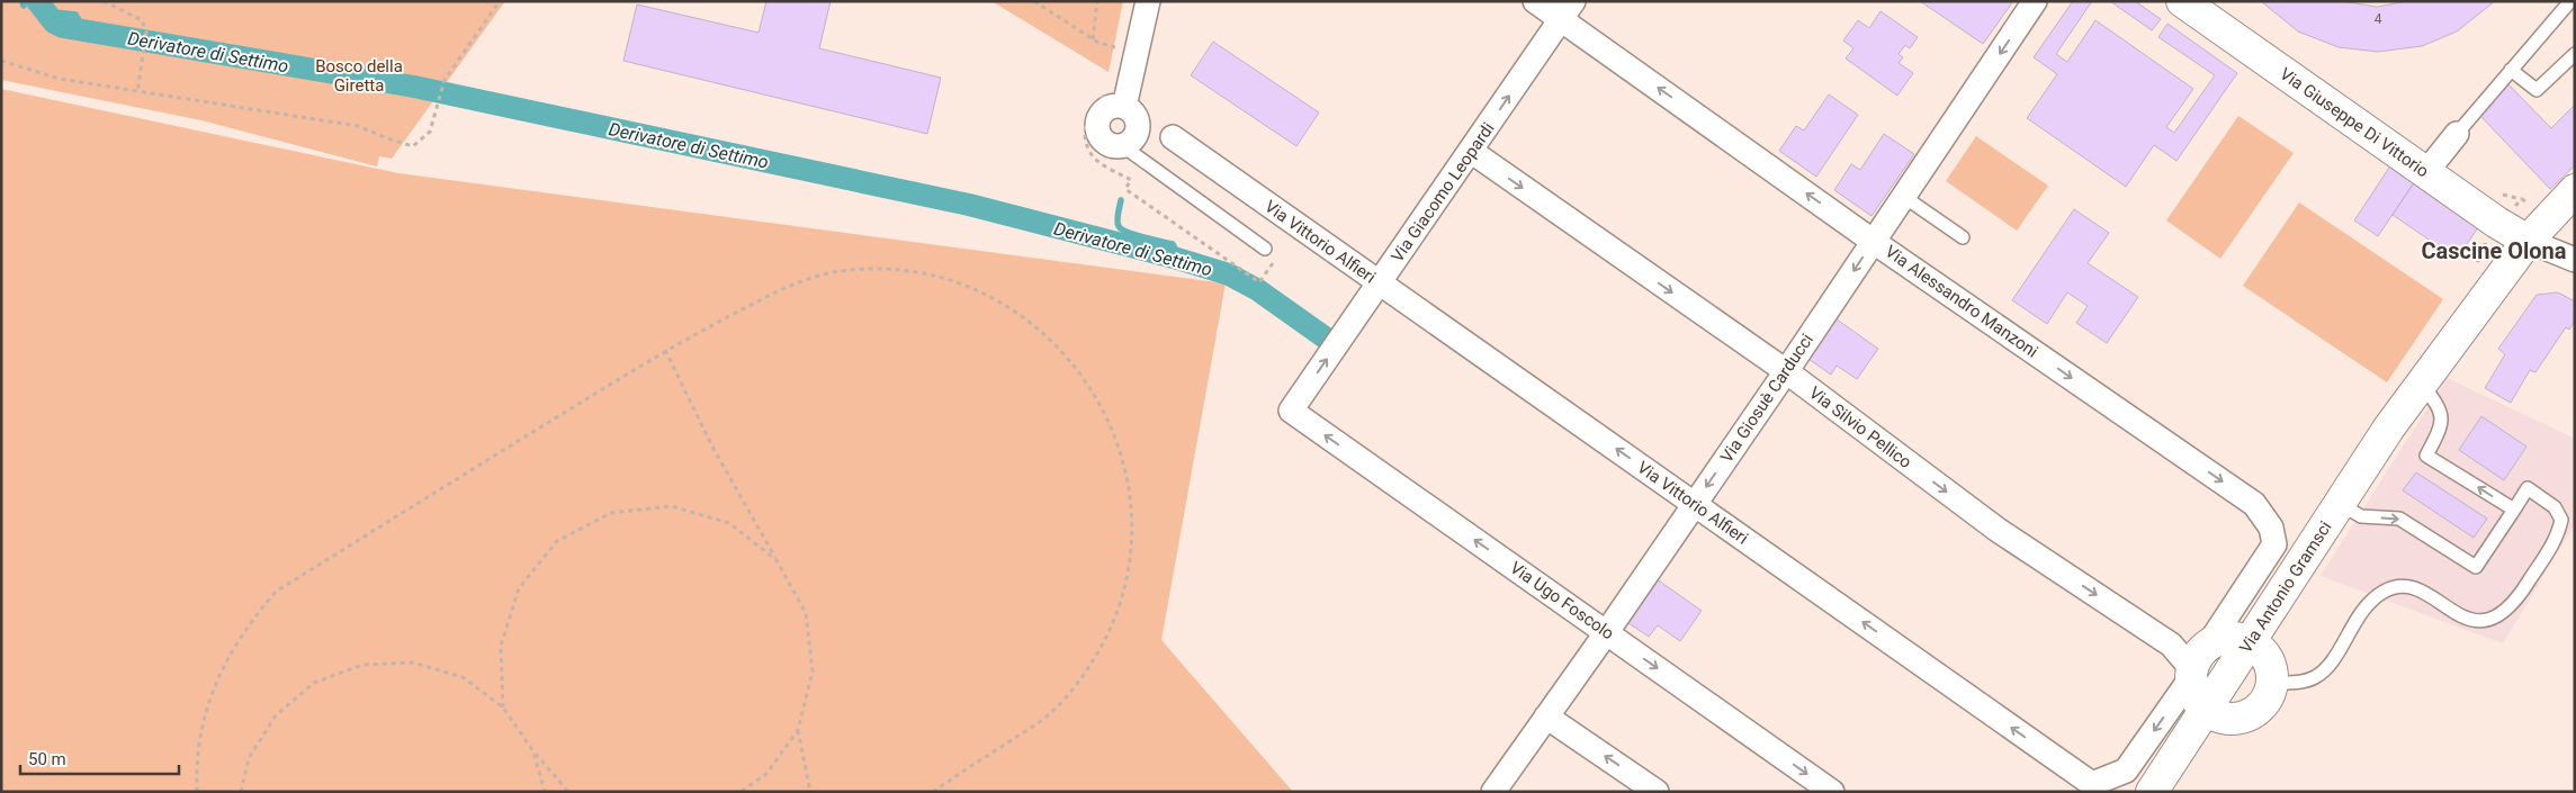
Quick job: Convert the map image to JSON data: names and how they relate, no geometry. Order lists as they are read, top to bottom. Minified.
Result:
{"streets":{"main road":["Via Giuseppe Di Vittorio","Via Antonio Gramsci"],"street":["Via Giacomo Leopardi","Via Vittorio Alfieri","Via Alessandro Manzoni","Via Giosuè Carducci","Via Silvio Pellico","Via Ugo Foscolo"]},"crossings":[["Via Giuseppe Di Vittorio","Via Antonio Gramsci"],["Via Giacomo Leopardi","Via Vittorio Alfieri"],["Via Giacomo Leopardi","Via Alessandro Manzoni"],["Via Giacomo Leopardi","Via Silvio Pellico"],["Via Giacomo Leopardi","Via Ugo Foscolo"],["Via Vittorio Alfieri","Via Giosuè Carducci"],["Via Vittorio Alfieri","Via Silvio Pellico"],["Via Alessandro Manzoni","Via Giosuè Carducci"],["Via Giosuè Carducci","Via Silvio Pellico"],["Via Giosuè Carducci","Via Ugo Foscolo"]],"one_way":["Via Giacomo Leopardi","Via Vittorio Alfieri","Via Giosuè Carducci","Via Silvio Pellico"],"districts":["Cascine Olona"],"water":["Derivatore di Settimo"],"parks":["Bosco della Giretta"],"house_numbers":["4"],"scale_bar":"50 m"}
